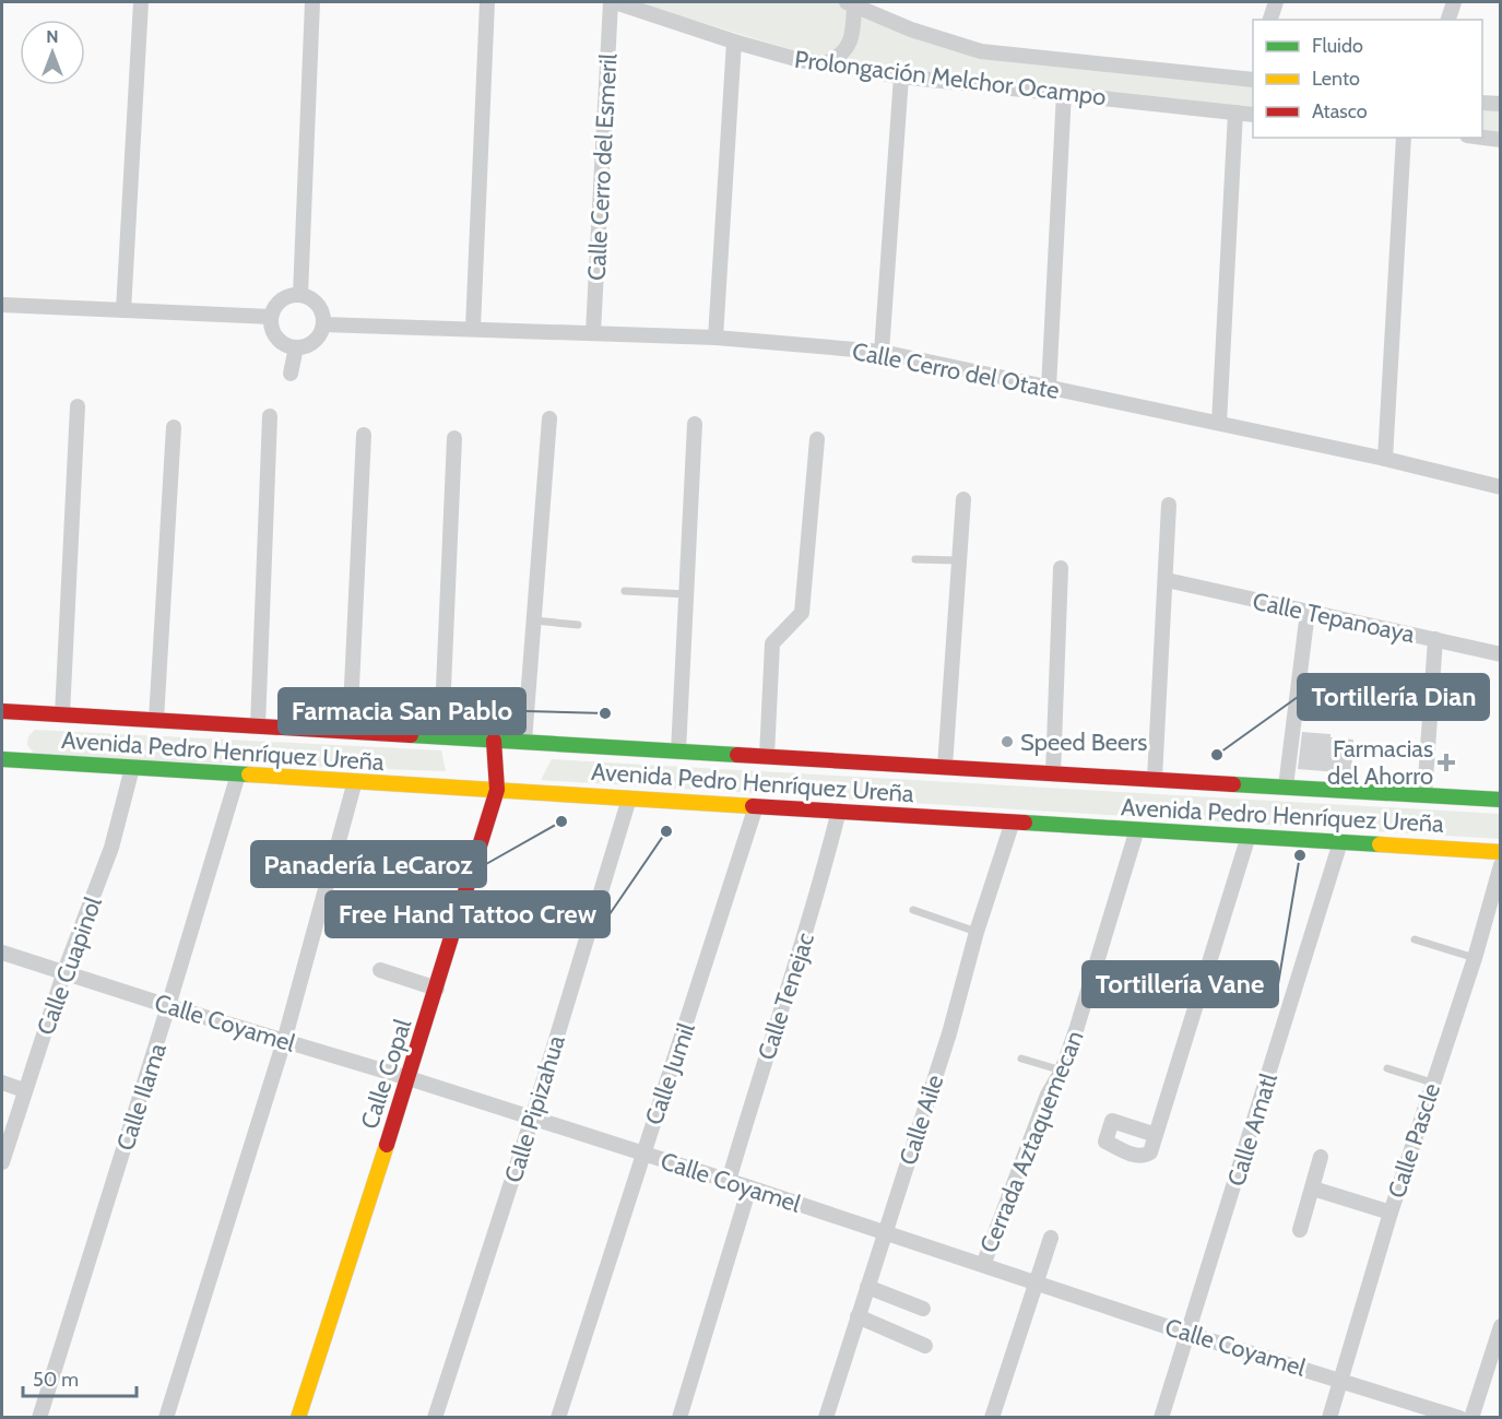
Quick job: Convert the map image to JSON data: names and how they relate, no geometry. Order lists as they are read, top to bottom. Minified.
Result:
{"streets":{"main road":["Avenida Pedro Henríquez Ureña","Calle Copal"],"street":["Prolongación Melchor Ocampo","Calle Cerro del Esmeril","Calle Cerro del Otate","Calle Tepanoaya","Calle Cuapinol","Calle Tenejac","Calle Coyamel","Calle Jumil","Calle Ilama","Calle Pipizahua","Calle Aile","Calle Amatl","Calle Pascle","Cerrada Aztaquemecan"]},"crossings":[["Prolongación Melchor Ocampo","Calle Cerro del Esmeril"],["Calle Cerro del Esmeril","Calle Cerro del Otate"],["Avenida Pedro Henríquez Ureña","Calle Cuapinol"],["Avenida Pedro Henríquez Ureña","Calle Tenejac"],["Avenida Pedro Henríquez Ureña","Calle Copal"],["Avenida Pedro Henríquez Ureña","Calle Jumil"],["Avenida Pedro Henríquez Ureña","Calle Ilama"],["Avenida Pedro Henríquez Ureña","Calle Pipizahua"],["Avenida Pedro Henríquez Ureña","Calle Aile"],["Avenida Pedro Henríquez Ureña","Calle Amatl"],["Avenida Pedro Henríquez Ureña","Cerrada Aztaquemecan"],["Calle Cuapinol","Calle Coyamel"],["Calle Tenejac","Calle Coyamel"],["Calle Coyamel","Calle Copal"],["Calle Coyamel","Calle Jumil"],["Calle Coyamel","Calle Ilama"],["Calle Coyamel","Calle Pipizahua"],["Calle Coyamel","Calle Aile"],["Calle Coyamel","Calle Amatl"],["Calle Coyamel","Calle Pascle"],["Calle Coyamel","Cerrada Aztaquemecan"]],"places":{"other":["Farmacia San Pablo","Speed Beers","Tortillería Dian","Panadería LeCaroz","Free Hand Tattoo Crew","Tortillería Vane"],"health":["Farmacias del Ahorro"]},"legend":["Fluido","Lento","Atasco"],"scale_bar":"50 m","north":"top"}
